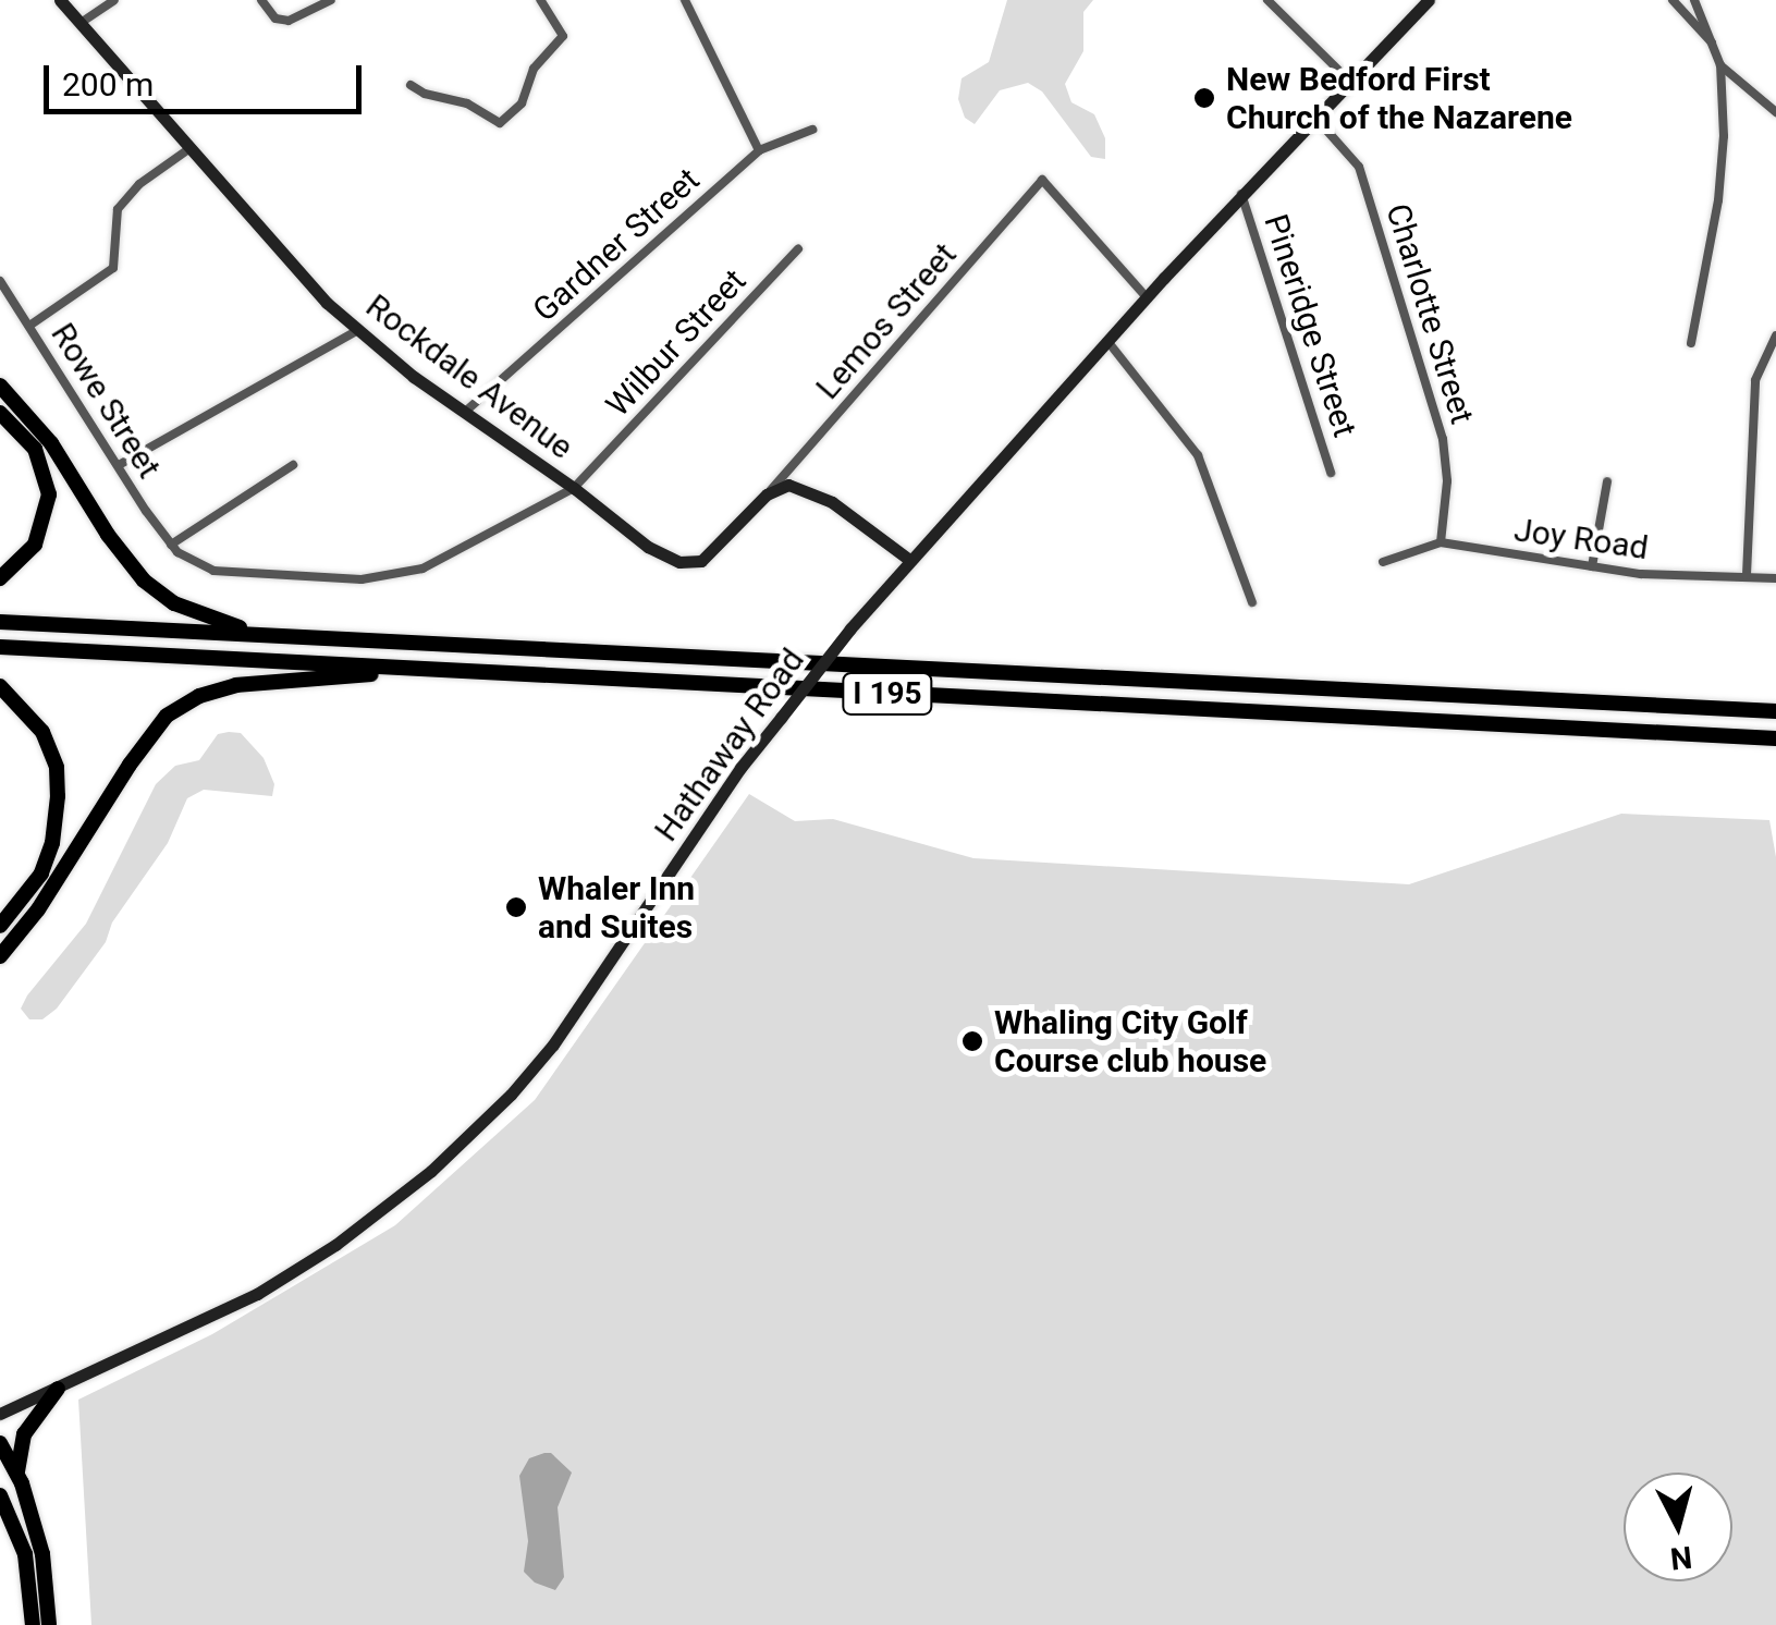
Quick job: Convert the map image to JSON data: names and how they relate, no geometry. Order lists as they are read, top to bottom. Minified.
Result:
{"streets":{"highway":["I 195"],"main road":["Rockdale Avenue","Hathaway Road"],"street":["Gardner Street","Charlotte Street","Lemos Street","Pineridge Street","Wilbur Street","Rowe Street","Joy Road"]},"crossings":[["Gardner Street","Rockdale Avenue"],["Charlotte Street","Joy Road"],["Charlotte Street","Hathaway Road"],["Lemos Street","Rockdale Avenue"],["Lemos Street","Hathaway Road"],["Pineridge Street","Hathaway Road"],["Wilbur Street","Rockdale Avenue"],["Wilbur Street","Rowe Street"]],"places":["New Bedford First Church of the Nazarene","Whaler Inn and Suites","Whaling City Golf Course club house"],"scale_bar":"200 m","north":"bottom"}
